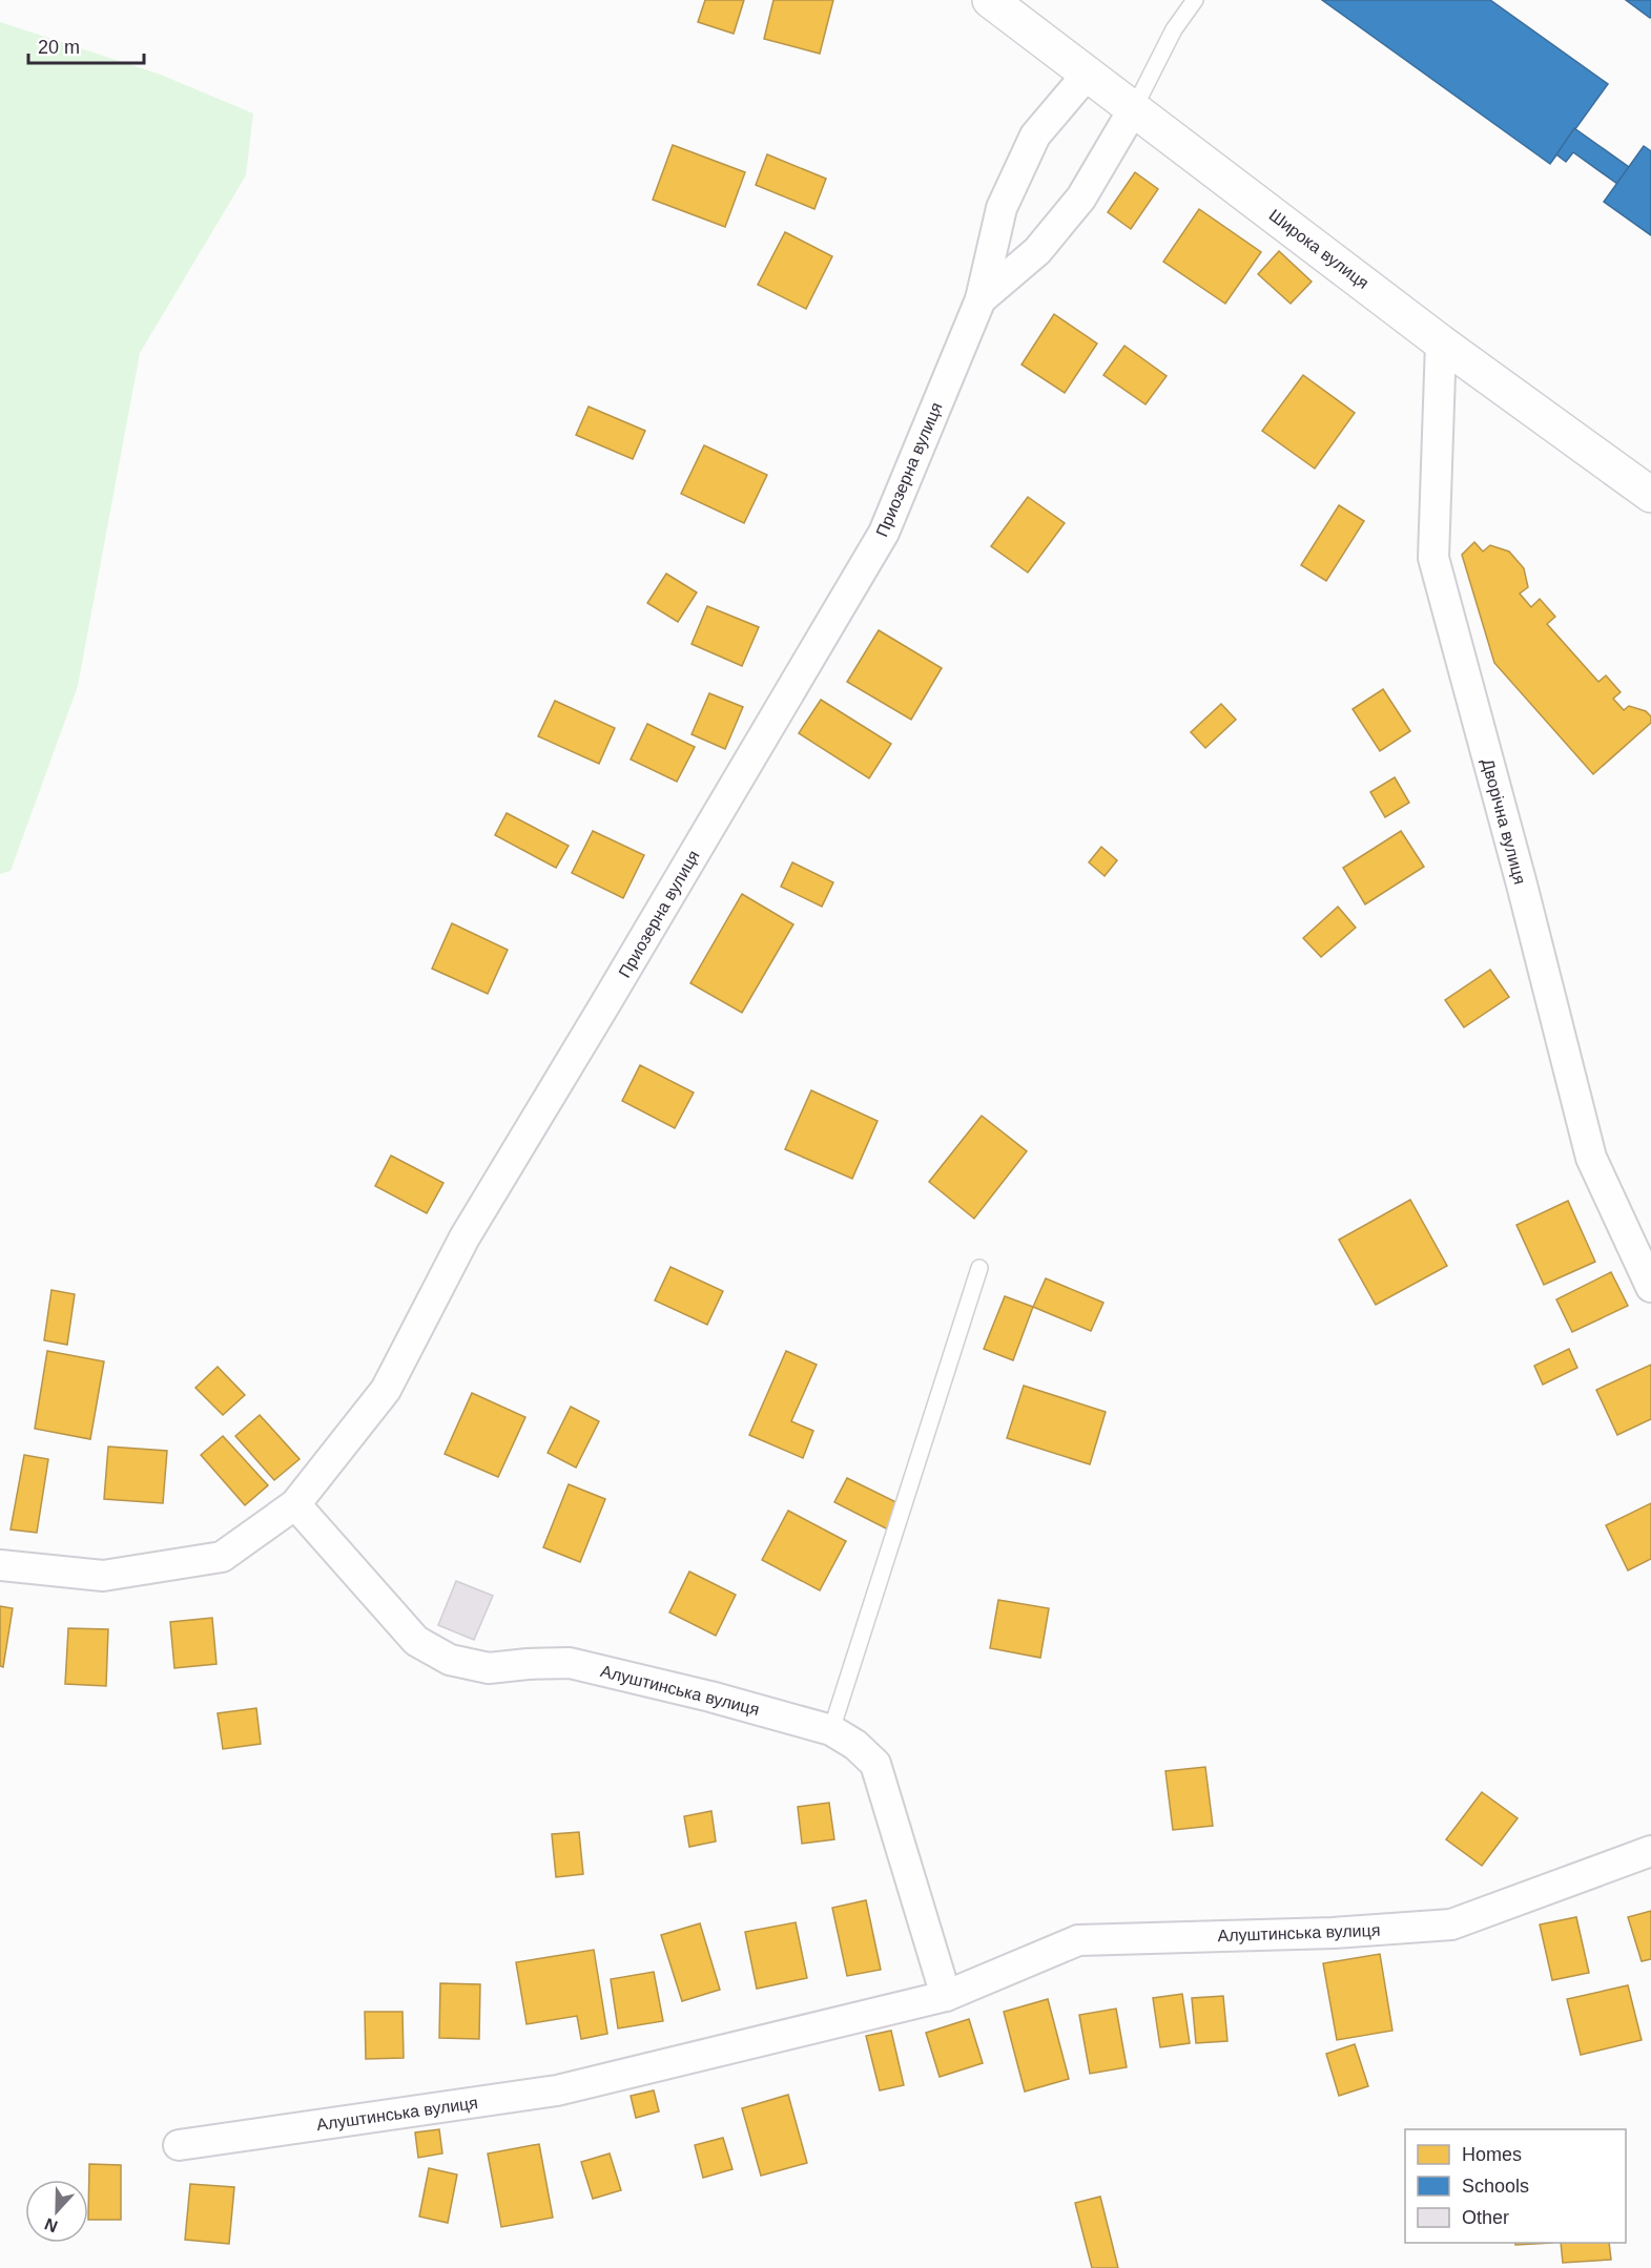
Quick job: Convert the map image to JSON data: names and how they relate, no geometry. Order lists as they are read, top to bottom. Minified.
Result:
{"streets":{"main road":["Широка вулиця"],"street":["Приозерна вулиця","Дворічна вулиця","Алуштинська вулиця"]},"crossings":[["Широка вулиця","Приозерна вулиця"],["Широка вулиця","Дворічна вулиця"],["Приозерна вулиця","Алуштинська вулиця"]],"legend":["Homes","Schools","Other"],"scale_bar":"20 m","north":"bottom"}
